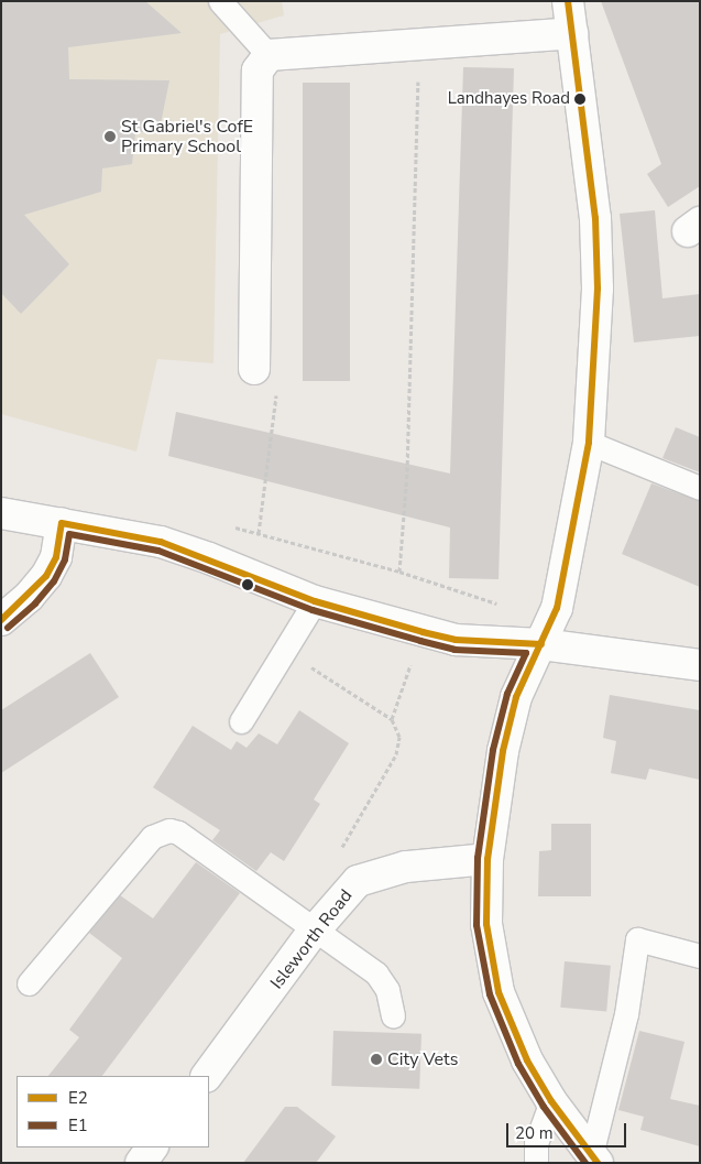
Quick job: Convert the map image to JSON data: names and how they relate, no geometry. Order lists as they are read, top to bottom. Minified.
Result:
{"streets":{"street":["Isleworth Road"]},"places":["Landhayes Road","St Gabriel's CofE Primary School","City Vets"],"lines":["transit line E2","transit line E1"],"legend":["E2","E1"],"scale_bar":"20 m"}
